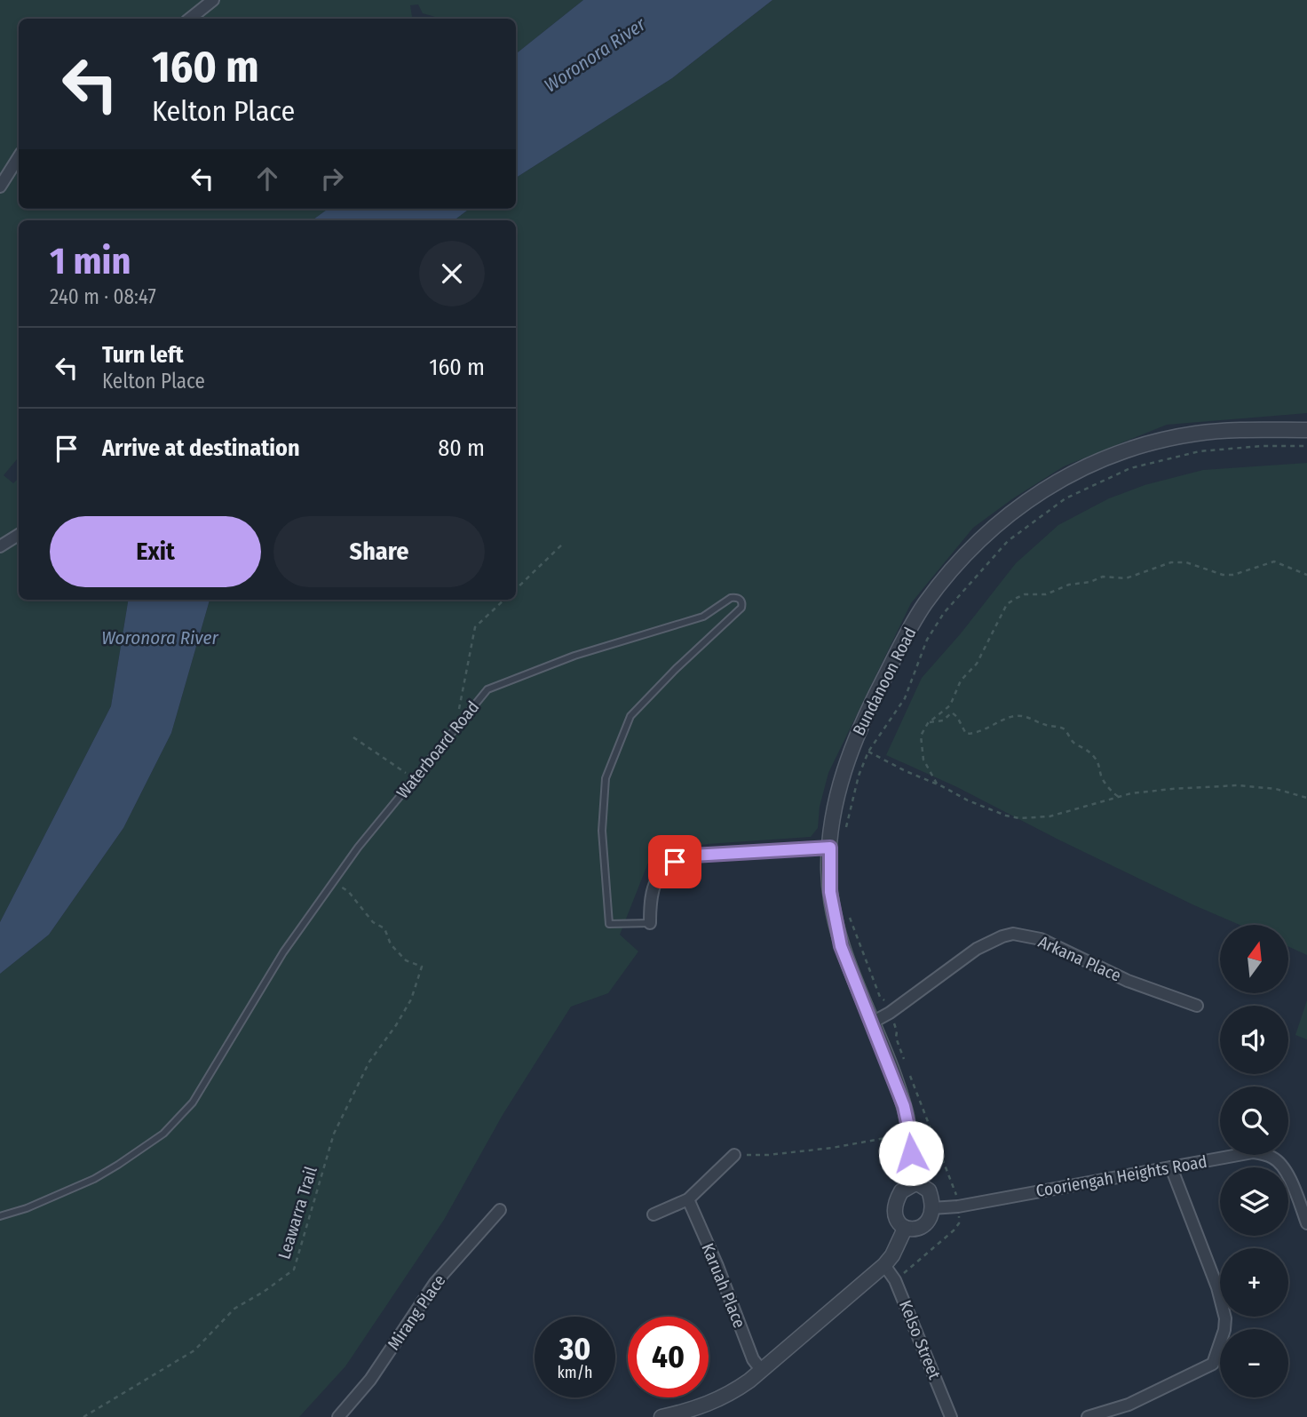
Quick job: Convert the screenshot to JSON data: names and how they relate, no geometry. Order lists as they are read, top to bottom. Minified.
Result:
{"streets":{"street":["Bundanoon Road","Arkana Place","Cooriengah Heights Road","Karuah Place","Mirang Place","Kelso Street"],"lane":["Waterboard Road"],"path":["Leawarra Trail"]},"crossings":[["Bundanoon Road","Arkana Place"],["Bundanoon Road","Cooriengah Heights Road"],["Waterboard Road","Leawarra Trail"]],"water":["Woronora River"],"north":"top","page":{"turn":["160 m","Kelton Place"],"heading":["1 min","240 m · 08:47"],"list":[{"name":"Turn left","note":"Kelton Place","value":"160 m"},{"name":"Arrive at destination","value":"80 m"}],"buttons":["Exit","Share"],"map_buttons":["+","−"],"speed":"30 km/h","limit":"40"}}
